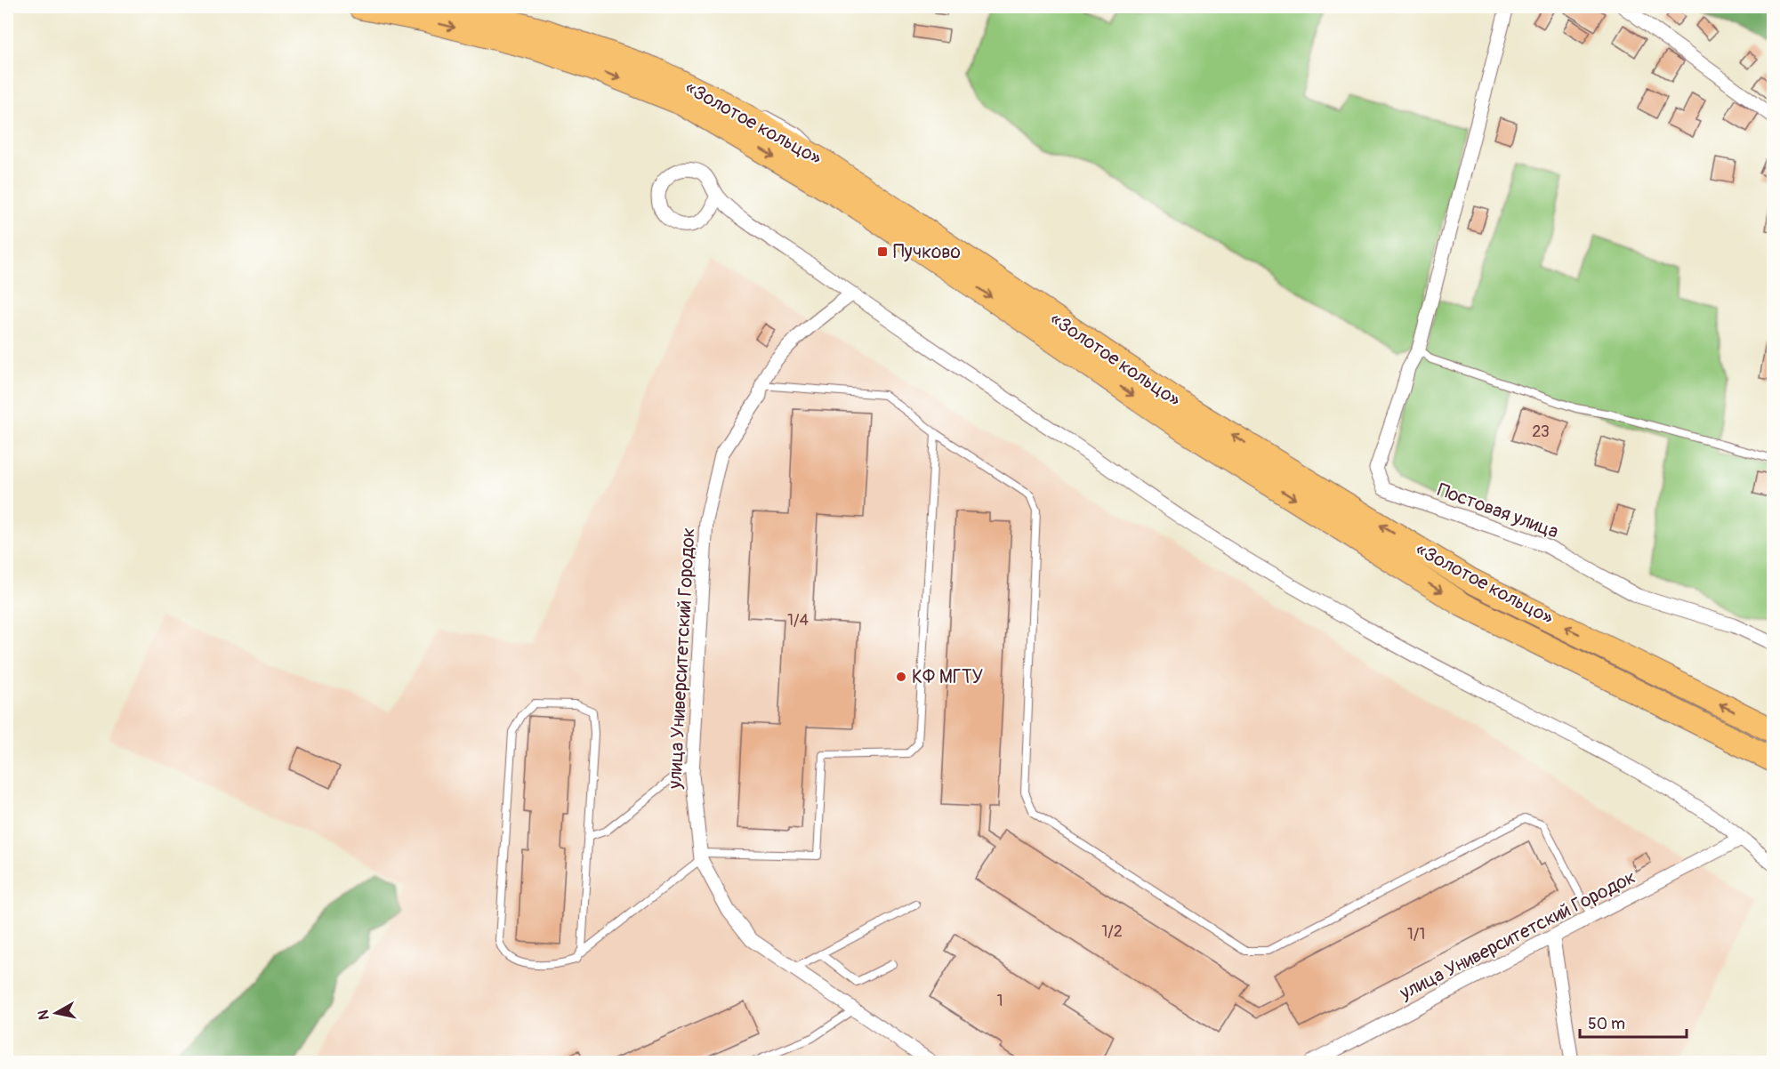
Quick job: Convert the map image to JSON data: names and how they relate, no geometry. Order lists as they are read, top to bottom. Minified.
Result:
{"streets":{"highway":["«Золотое кольцо»"],"street":["Постовая улица","улица Университетский Городок"]},"places":{"transit":["Пучково"],"other":["КФ МГТУ"]},"house_numbers":["23","1/4","1/2","1/1","1"],"scale_bar":"50 m","north":"left"}
